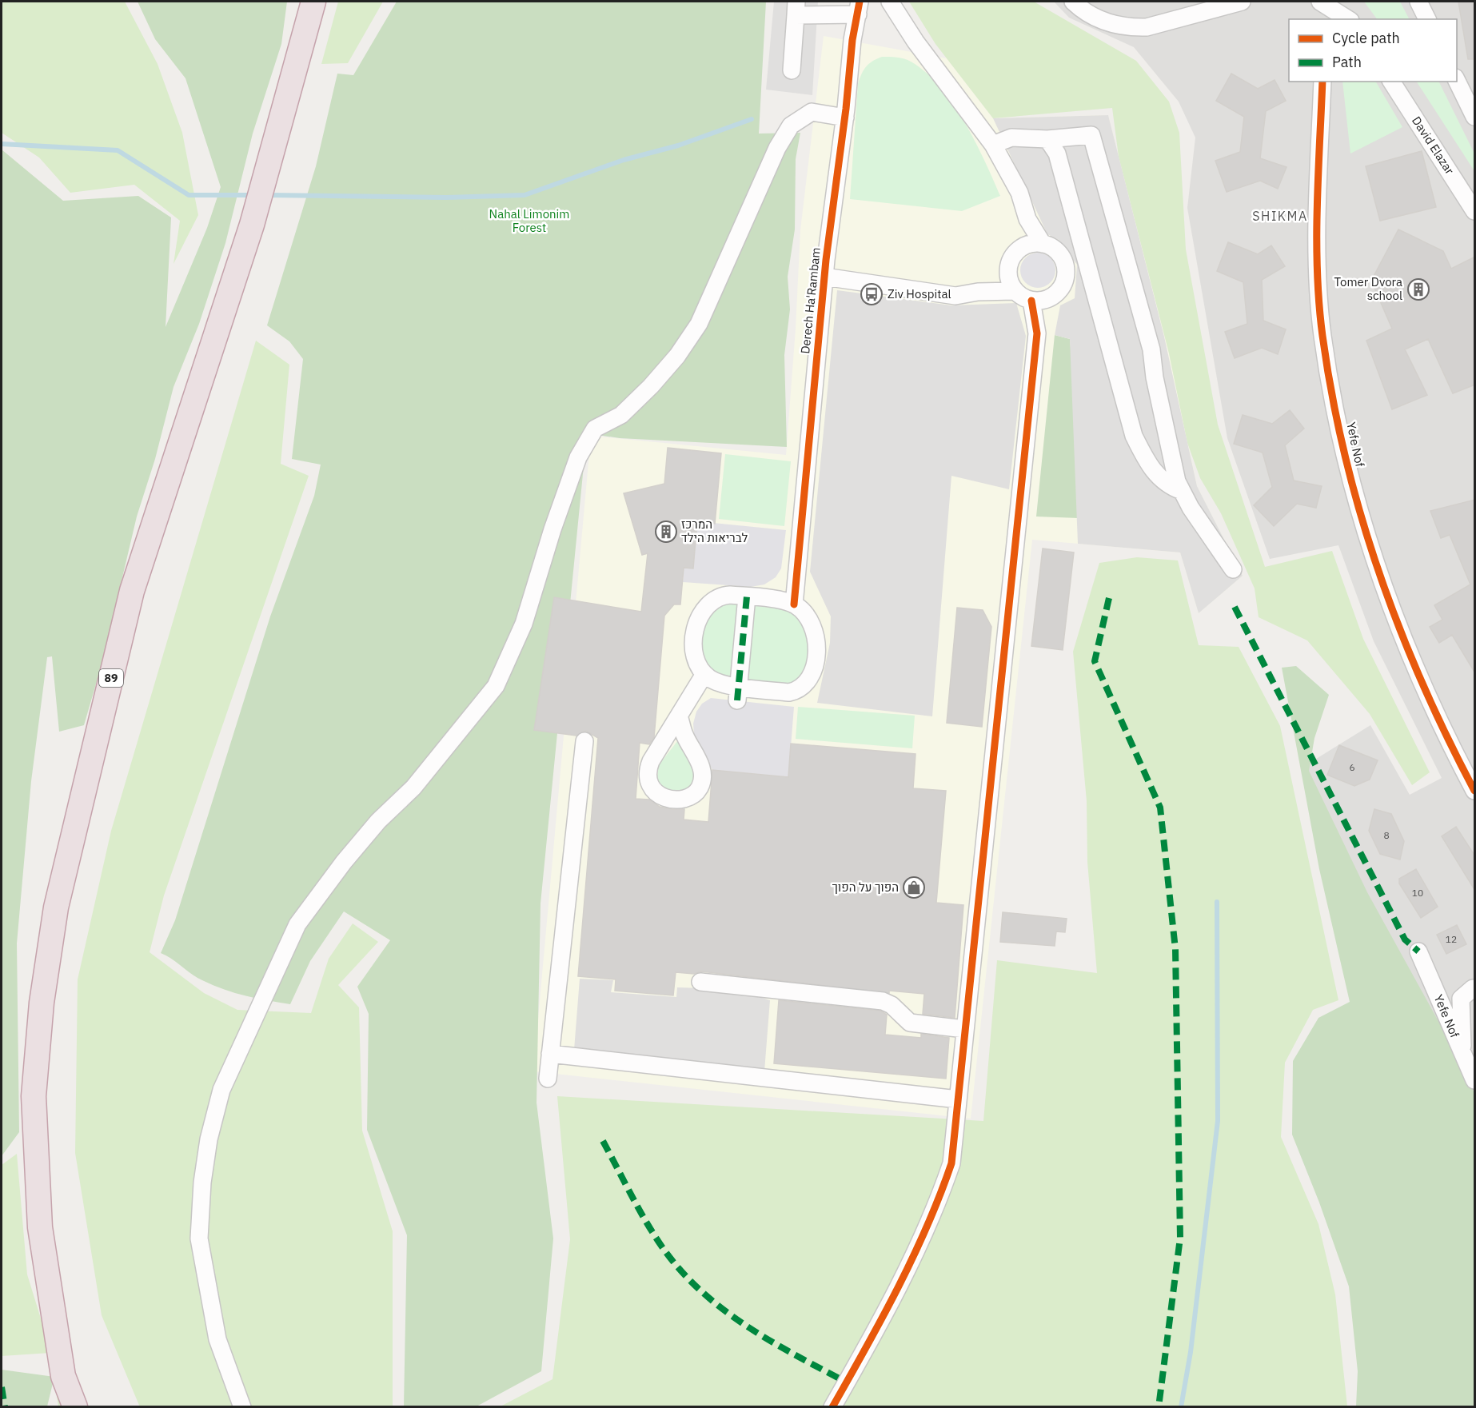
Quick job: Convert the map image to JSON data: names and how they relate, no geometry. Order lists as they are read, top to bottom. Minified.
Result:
{"streets":{"highway":["89"],"street":["David Elazar","Derech Ha'Rambam","Yefe Nof"]},"districts":["SHIKMA"],"parks":["Nahal Limonim Forest"],"places":{"building":["Tomer Dvora school","המרכז לבריאות הילד"],"bus stop":["Ziv Hospital"],"shop":["הפוך על הפוך"]},"house_numbers":["6","8","10","12"],"legend":["Cycle path","Path"]}
